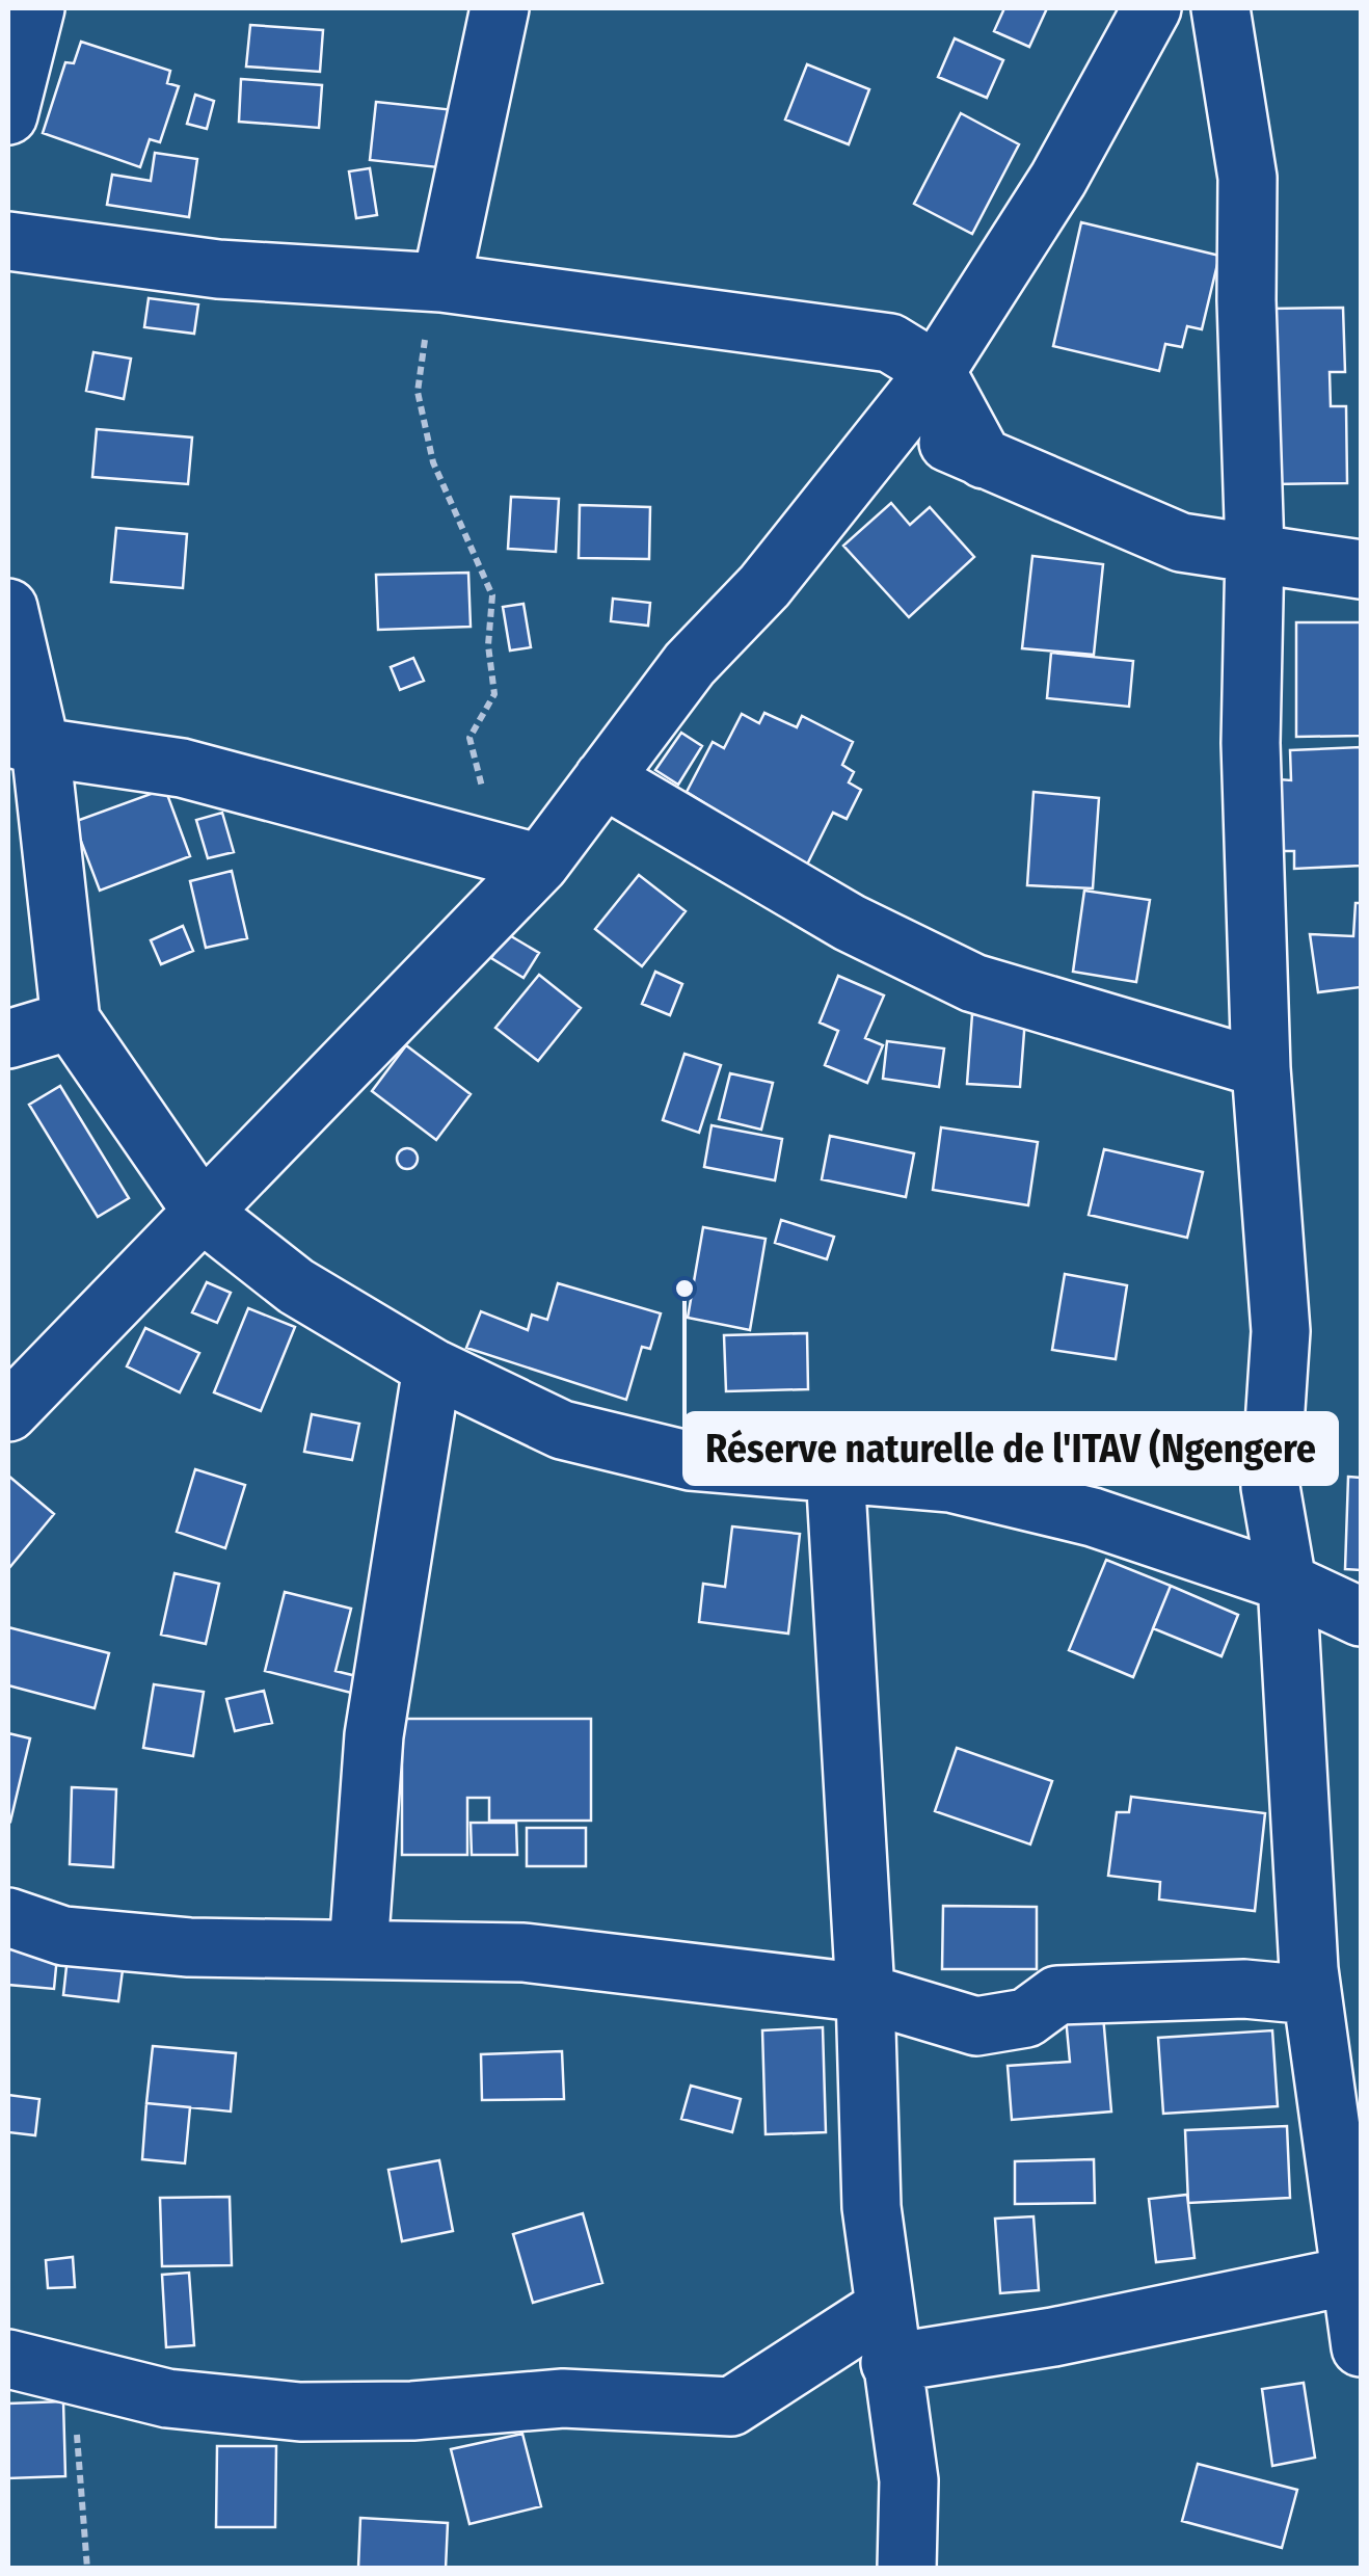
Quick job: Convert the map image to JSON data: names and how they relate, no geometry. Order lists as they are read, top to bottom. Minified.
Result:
{"places":["Réserve naturelle de l'ITAV (Ngengere"]}
